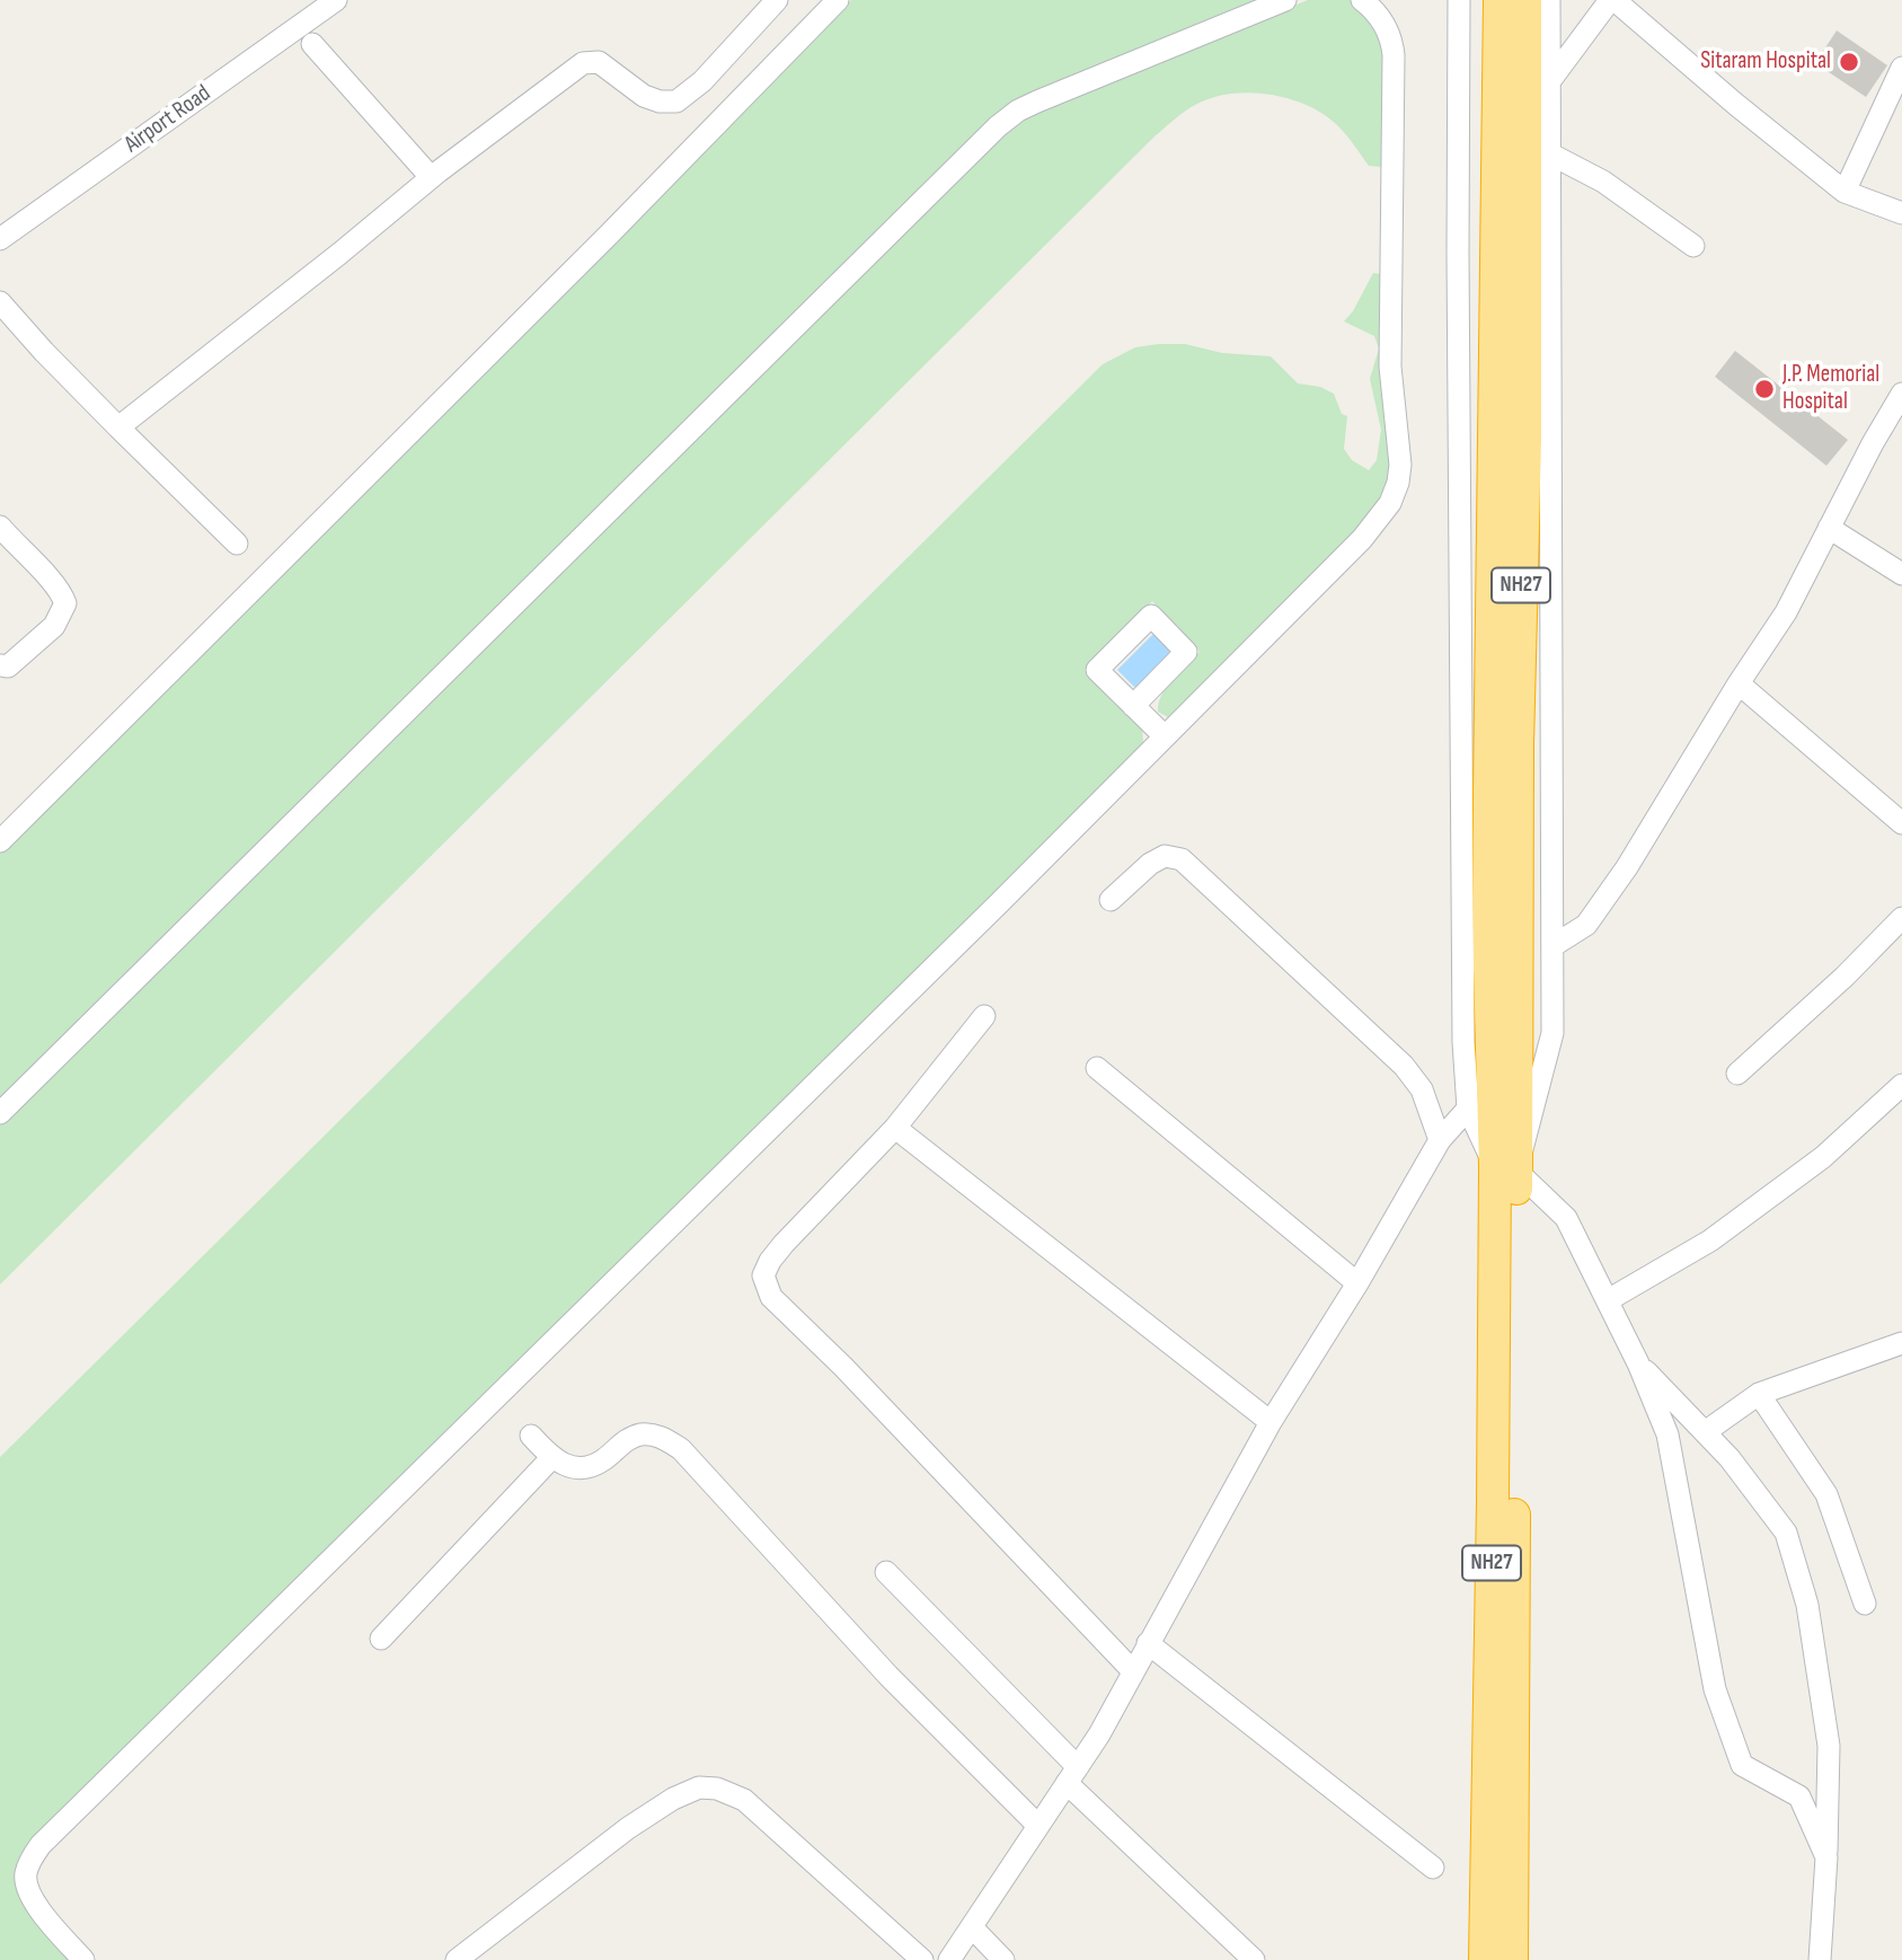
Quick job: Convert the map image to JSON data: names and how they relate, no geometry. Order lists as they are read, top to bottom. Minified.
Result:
{"streets":{"highway":["NH27"],"street":["Airport Road"]},"places":["Sitaram Hospital","J.P. Memorial Hospital"]}
